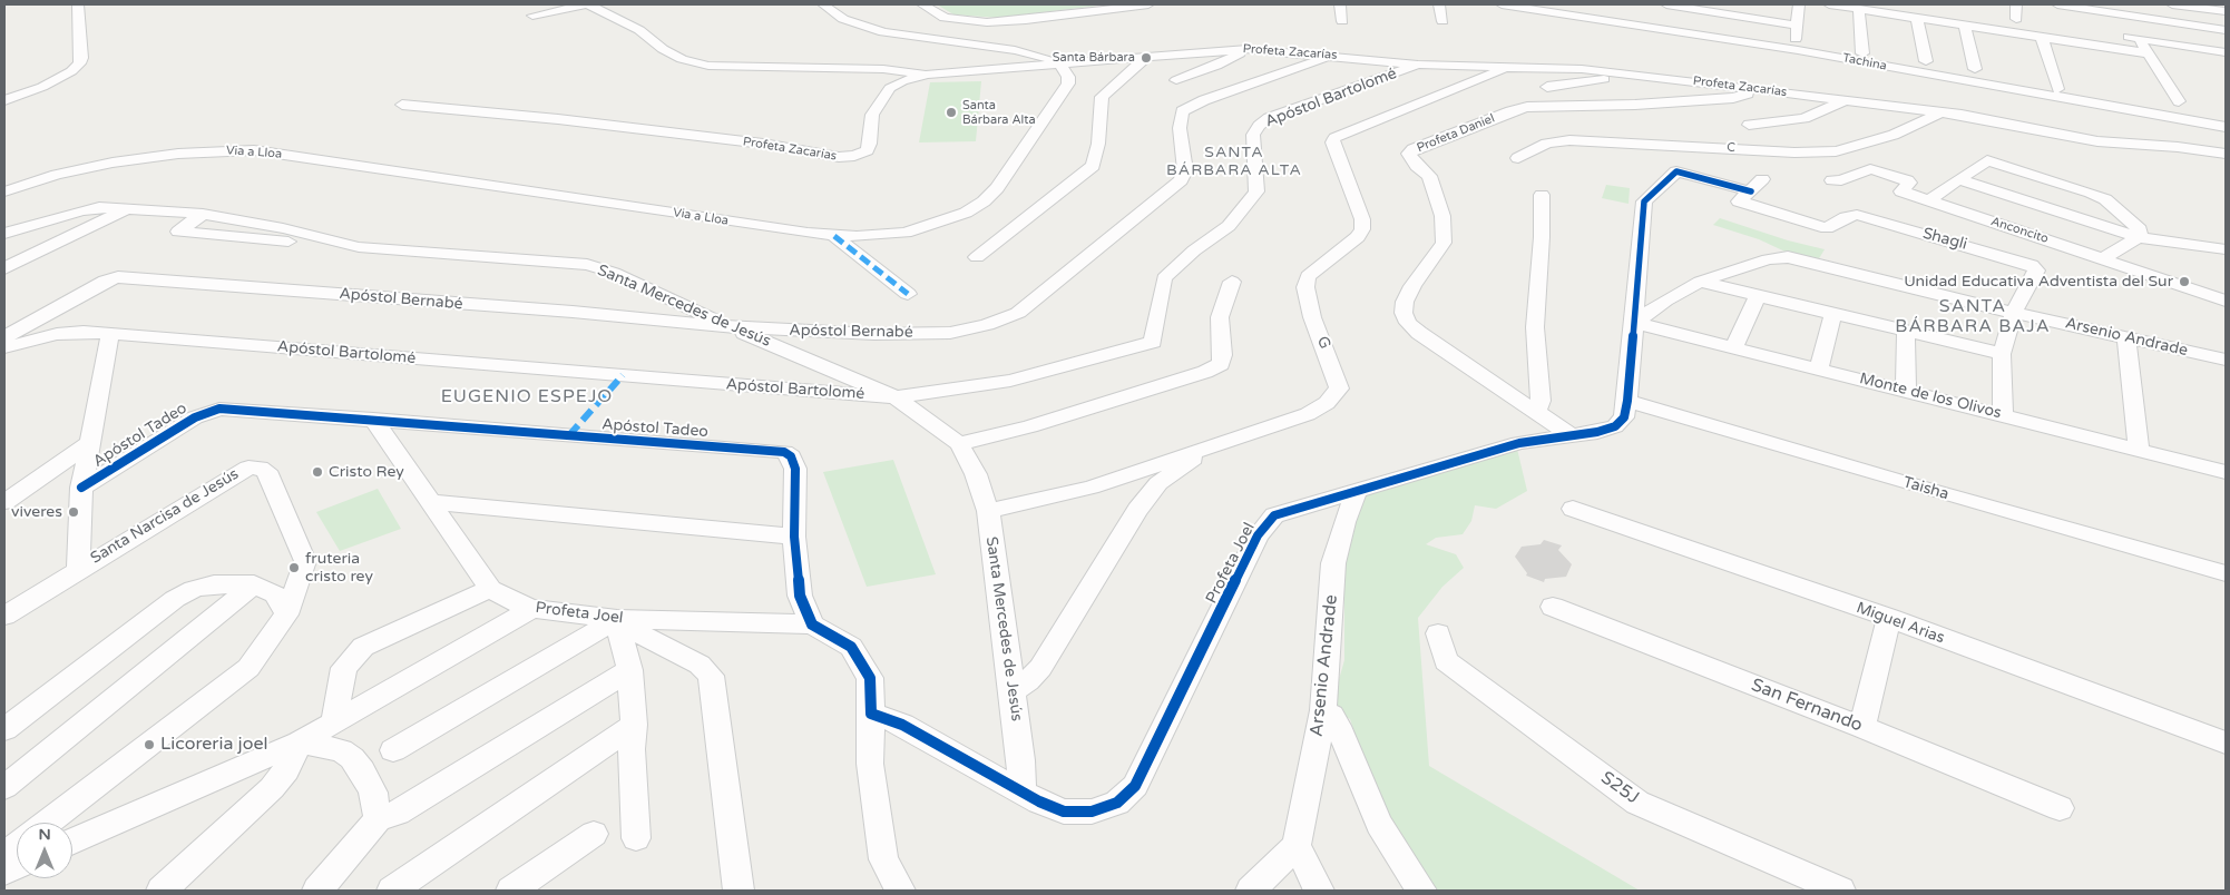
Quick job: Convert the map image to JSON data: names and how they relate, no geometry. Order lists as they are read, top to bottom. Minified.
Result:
{"streets":{"street":["Profeta Zacarías","Tachina","Apóstol Bartolomé","Profeta Daniel","C","Via a Lloa","Anconcito","Shagli","Apóstol Bernabé","Santa Mercedes de Jesús","Arsenio Andrade","G","Monte de los Olivos","Apóstol Tadeo","Taisha","Santa Narcisa de Jesús","Profeta Joel","Miguel Arias","San Fernando","S25J"]},"crossings":[["Profeta Zacarías","Apóstol Bartolomé"],["Profeta Zacarías","Profeta Daniel"],["Profeta Zacarías","C"],["Profeta Zacarías","Via a Lloa"],["Profeta Zacarías","Apóstol Bernabé"],["Profeta Zacarías","G"],["Apóstol Bartolomé","Santa Mercedes de Jesús"],["Apóstol Bartolomé","Santa Narcisa de Jesús"],["Profeta Daniel","Profeta Joel"],["Shagli","Arsenio Andrade"],["Shagli","Monte de los Olivos"],["Apóstol Bernabé","Santa Mercedes de Jesús"],["Santa Mercedes de Jesús","G"],["Santa Mercedes de Jesús","Profeta Joel"],["Arsenio Andrade","Monte de los Olivos"],["Arsenio Andrade","Profeta Joel"],["Apóstol Tadeo","Santa Narcisa de Jesús"],["Apóstol Tadeo","Profeta Joel"]],"districts":["SANTA BÁRBARA ALTA","SANTA BÁRBARA BAJA","EUGENIO ESPEJO"],"places":["Santa Bárbara","Santa Bárbara Alta","Unidad Educativa Adventista del Sur","Cristo Rey","viveres","fruteria cristo rey","Licoreria joel"],"north":"top"}
